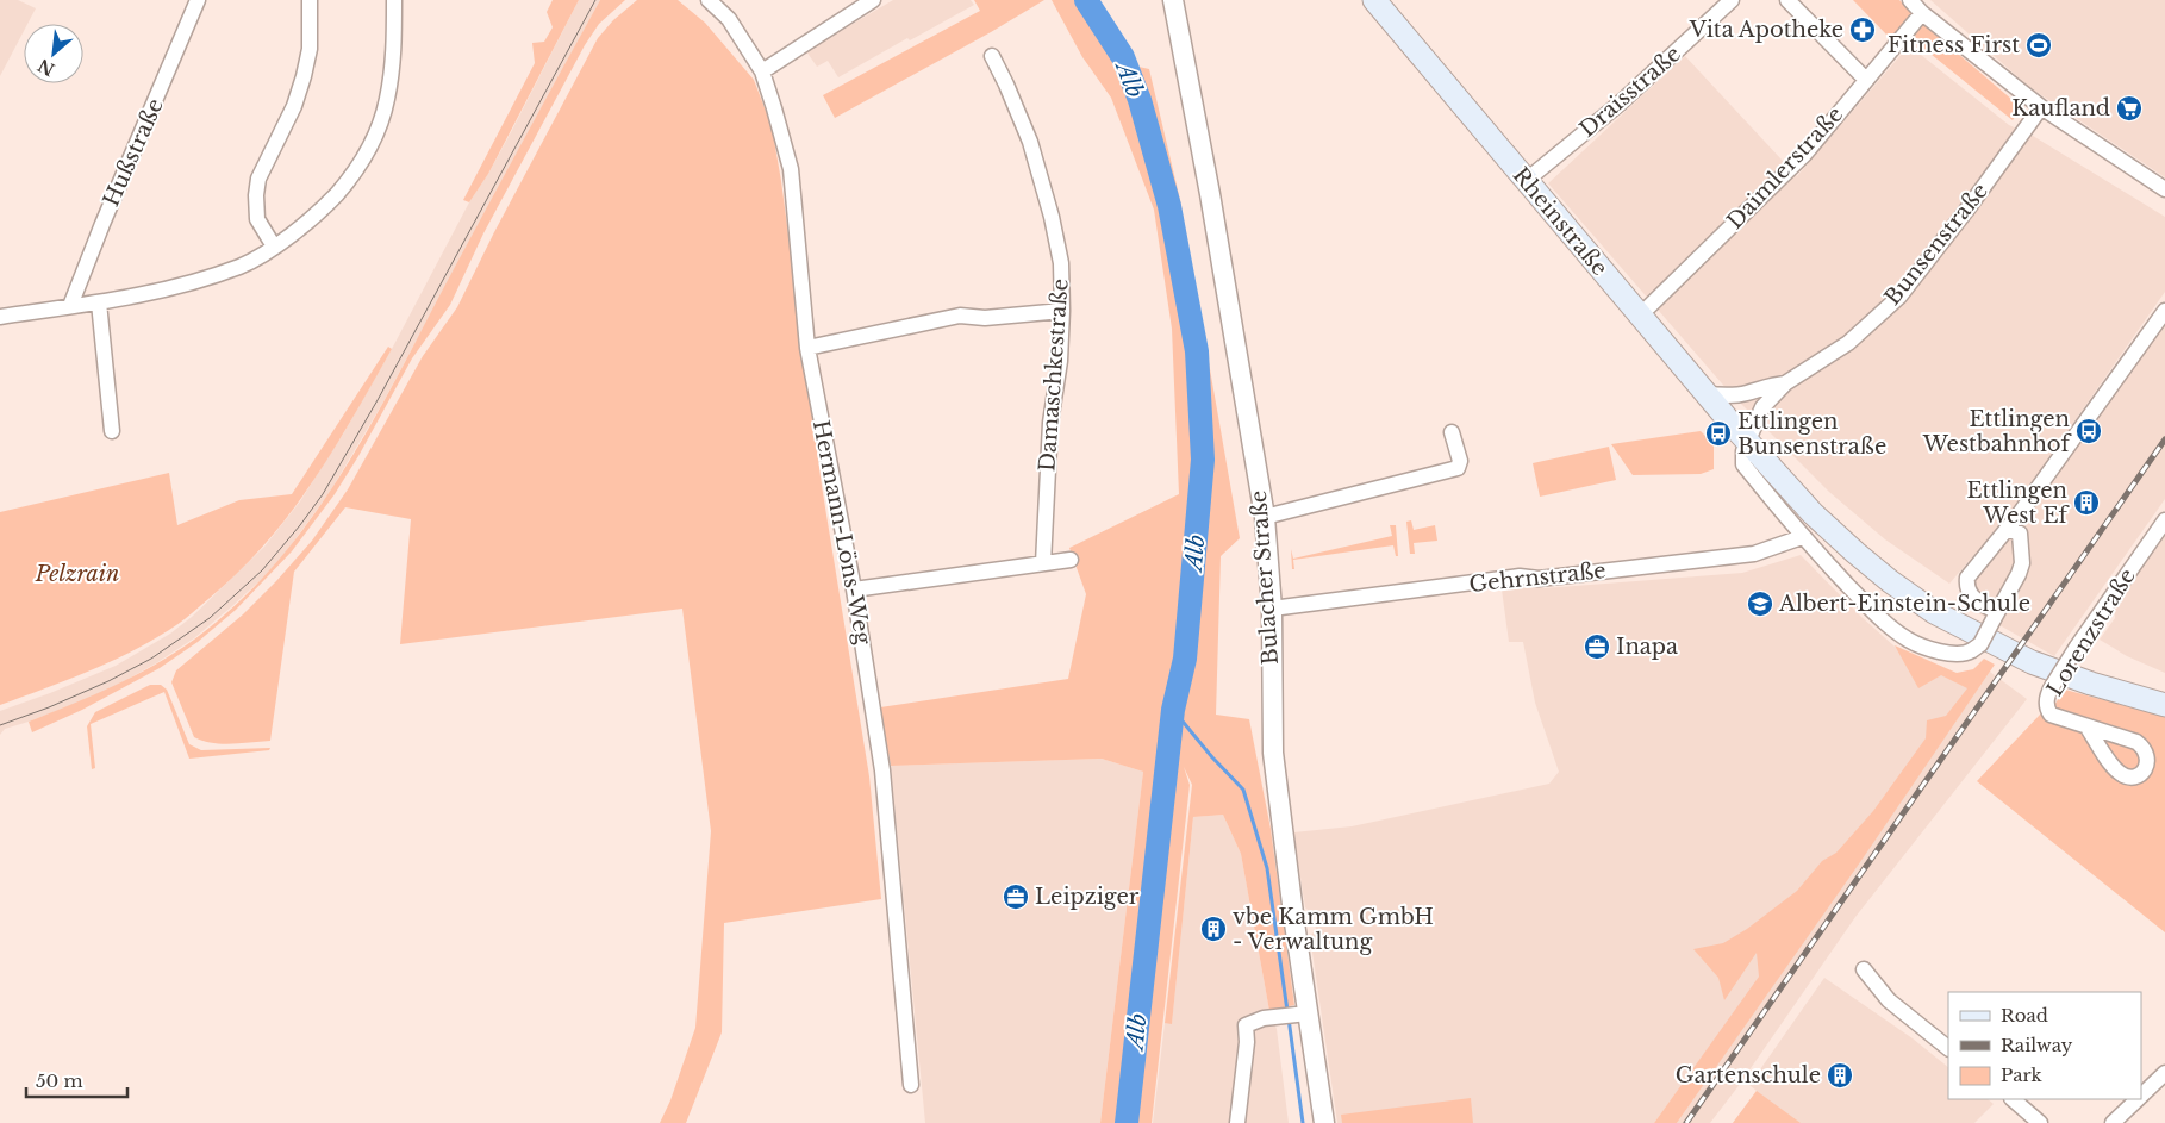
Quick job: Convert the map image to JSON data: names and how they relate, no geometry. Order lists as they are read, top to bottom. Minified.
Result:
{"streets":{"main road":["Rheinstraße"],"street":["Draisstraße","Hußstraße","Daimlerstraße","Bunsenstraße","Damaschkestraße","Hermann-Löns-Weg","Bulacher Straße","Gehrnstraße","Lorenzstraße"]},"crossings":[["Draisstraße","Rheinstraße"],["Daimlerstraße","Rheinstraße"],["Rheinstraße","Bunsenstraße"],["Bulacher Straße","Gehrnstraße"]],"water":["Alb"],"parks":["Pelzrain"],"places":{"pharmacy":["Vita Apotheke"],"sports":["Fitness First"],"supermarket":["Kaufland"],"bus stop":["Ettlingen Westbahnhof","Ettlingen Bunsenstraße"],"building":["Ettlingen West Ef","vbe Kamm GmbH - Verwaltung","Gartenschule"],"school or university":["Albert-Einstein-Schule"],"office":["Inapa","Leipziger"]},"legend":["Road","Railway","Park"],"scale_bar":"50 m","north":"bottom left"}
